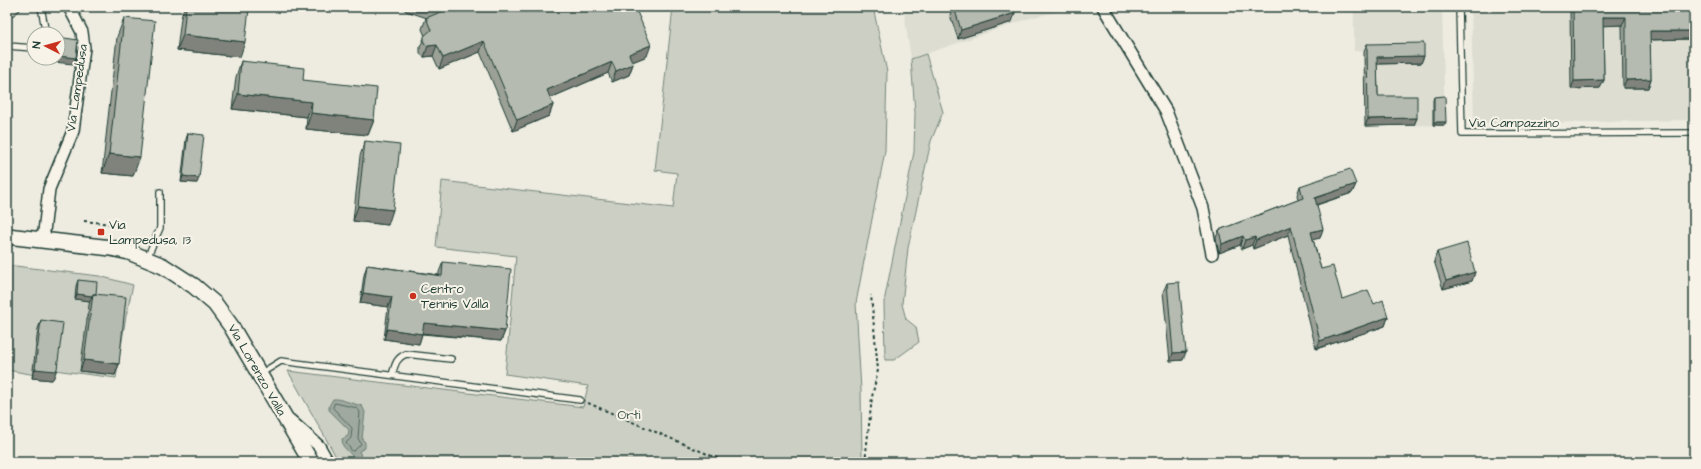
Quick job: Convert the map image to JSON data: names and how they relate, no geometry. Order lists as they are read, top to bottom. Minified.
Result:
{"streets":{"main road":["Via Lorenzo Valla"],"street":["Via Lampedusa"],"lane":["Via Campazzino"]},"parks":["Orti"],"places":{"transit":["Via Lampedusa, 13"],"other":["Centro Tennis Valla"]},"north":"left"}
